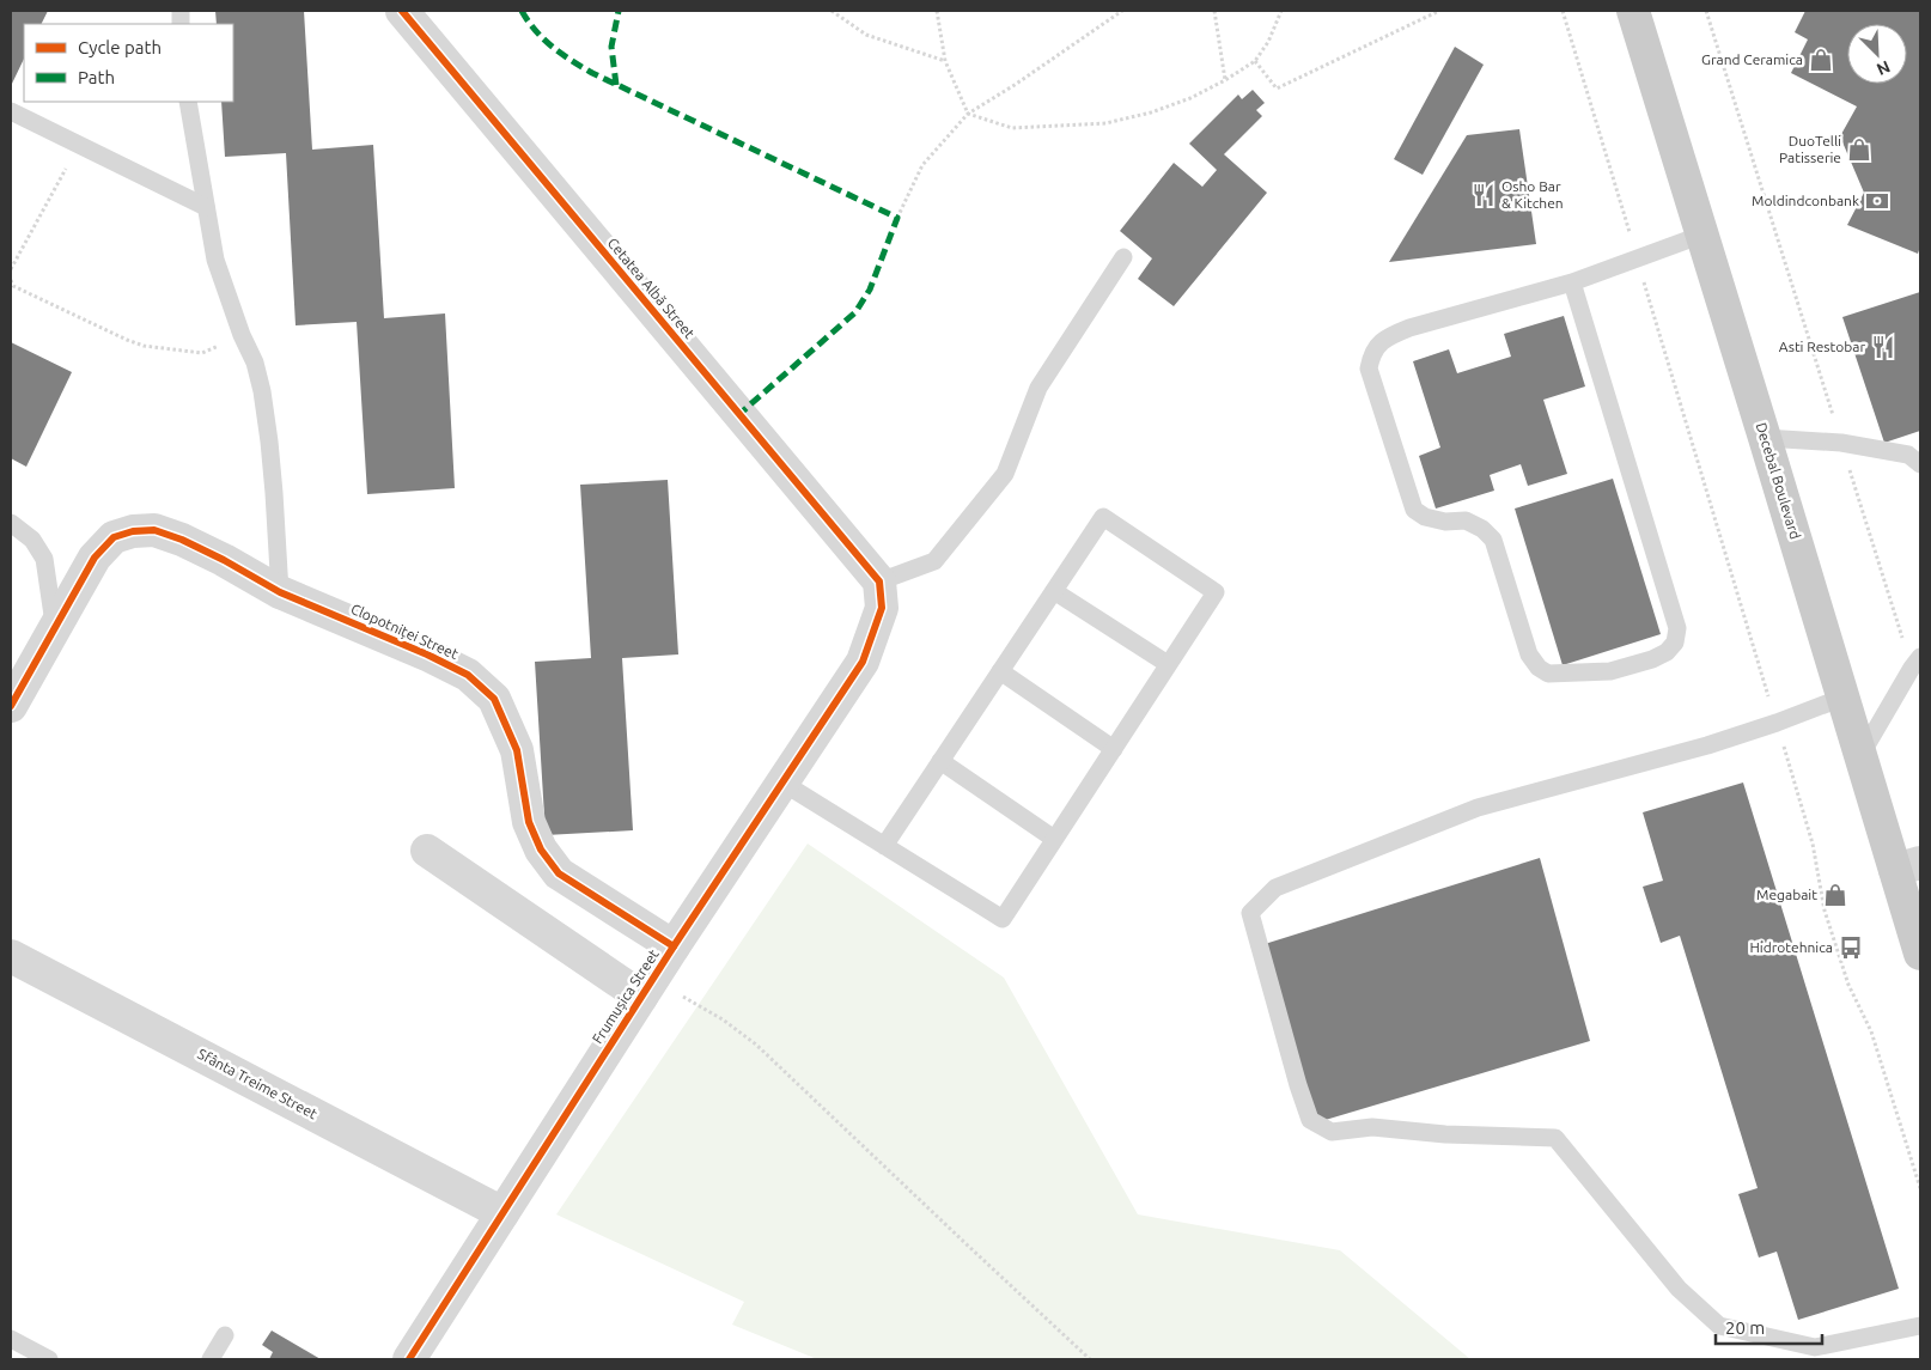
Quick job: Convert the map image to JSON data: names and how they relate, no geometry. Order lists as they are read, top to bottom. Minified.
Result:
{"streets":{"main road":["Decebal Boulevard"],"street":["Cetatea Albă Street","Clopotniței Street","Frumușica Street","Sfânta Treime Street"]},"crossings":[["Cetatea Albă Street","Frumușica Street"],["Clopotniței Street","Frumușica Street"],["Frumușica Street","Sfânta Treime Street"]],"places":{"shop":["Grand Ceramica","DuoTelli Patisserie","Megabait"],"restaurant":["Osho Bar & Kitchen","Asti Restobar"],"bank":["Moldindconbank"],"bus stop":["Hidrotehnica"]},"legend":["Cycle path","Path"],"scale_bar":"20 m","north":"bottom right"}
